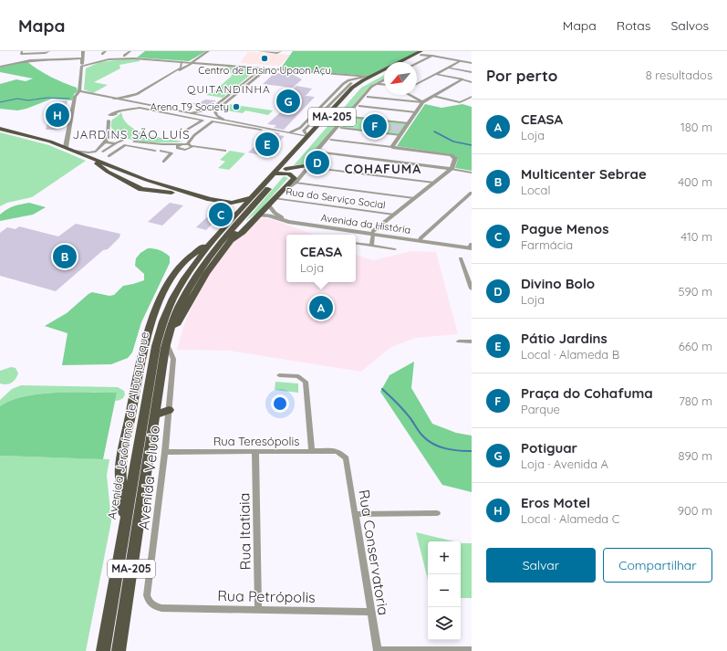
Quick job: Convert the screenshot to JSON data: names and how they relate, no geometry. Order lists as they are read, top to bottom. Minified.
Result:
{"streets":{"main road":["MA-205","Avenida Jerônimo de Albuquerque"],"street":["Rua do Serviço Social","Avenida da História","Rua Teresópolis","Avenida Veludo","Rua Itatiaia","Rua Conservatoria","Rua Petrópolis"]},"crossings":[["Avenida Jerônimo de Albuquerque","Avenida Veludo"],["Rua Teresópolis","Avenida Veludo"],["Rua Teresópolis","Rua Itatiaia"],["Rua Teresópolis","Rua Conservatoria"],["Avenida Veludo","Rua Petrópolis"],["Rua Itatiaia","Rua Petrópolis"],["Rua Conservatoria","Rua Petrópolis"]],"districts":["QUITANDINHA","JARDINS SÃO LUÍS","COHAFUMA"],"places":["Centro de Ensino Upaon Açu","Arena T9 Society"],"north":"bottom left","page":{"header":"Mapa","nav":["Mapa","Rotas","Salvos"],"heading":["Por perto","8 resultados"],"pins":["G","H","F","E","D","C","B","A"],"list":[{"mark":"A","name":"CEASA","note":"Loja","value":"180 m"},{"mark":"B","name":"Multicenter Sebrae","note":"Local","value":"400 m"},{"mark":"C","name":"Pague Menos","note":"Farmácia","value":"410 m"},{"mark":"D","name":"Divino Bolo","note":"Loja","value":"590 m"},{"mark":"E","name":"Pátio Jardins","note":"Local · Alameda B","value":"660 m"},{"mark":"F","name":"Praça do Cohafuma","note":"Parque","value":"780 m"},{"mark":"G","name":"Potiguar","note":"Loja · Avenida A","value":"890 m"},{"mark":"H","name":"Eros Motel","note":"Local · Alameda C","value":"900 m"}],"popup":["CEASA","Loja"],"buttons":["Salvar","Compartilhar"],"map_buttons":["+","−"]}}
